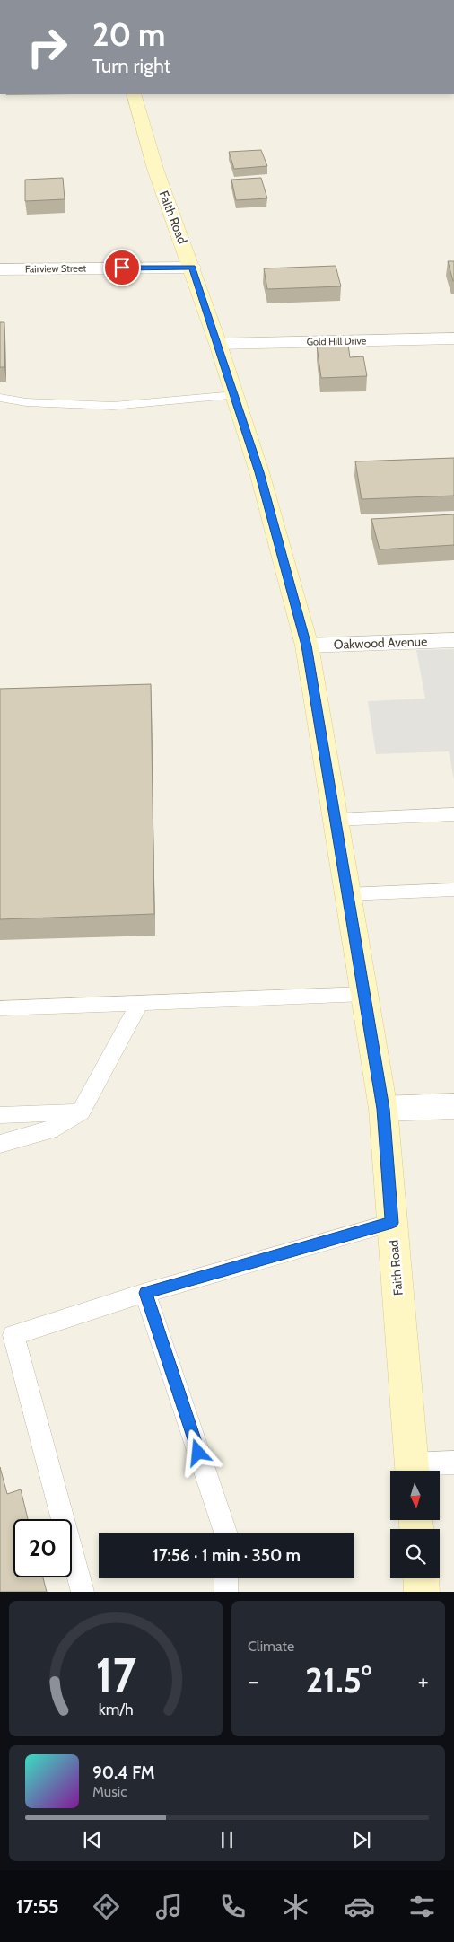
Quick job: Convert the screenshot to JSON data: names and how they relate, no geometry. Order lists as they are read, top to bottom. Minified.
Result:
{"streets":{"main road":["Faith Road"],"street":["Fairview Street","Gold Hill Drive","Oakwood Avenue"]},"crossings":[["Faith Road","Fairview Street"],["Faith Road","Gold Hill Drive"],["Faith Road","Oakwood Avenue"]],"north":"bottom","page":{"turn":["20 m","Turn right"],"limit":"20","trip":"17:56 · 1 min · 350 m","tile":"Climate","heat":["−","21.5°","+"],"song":["90.4 FM","Music"],"tabs":"17:55","gauge":["17","km/h"]}}
